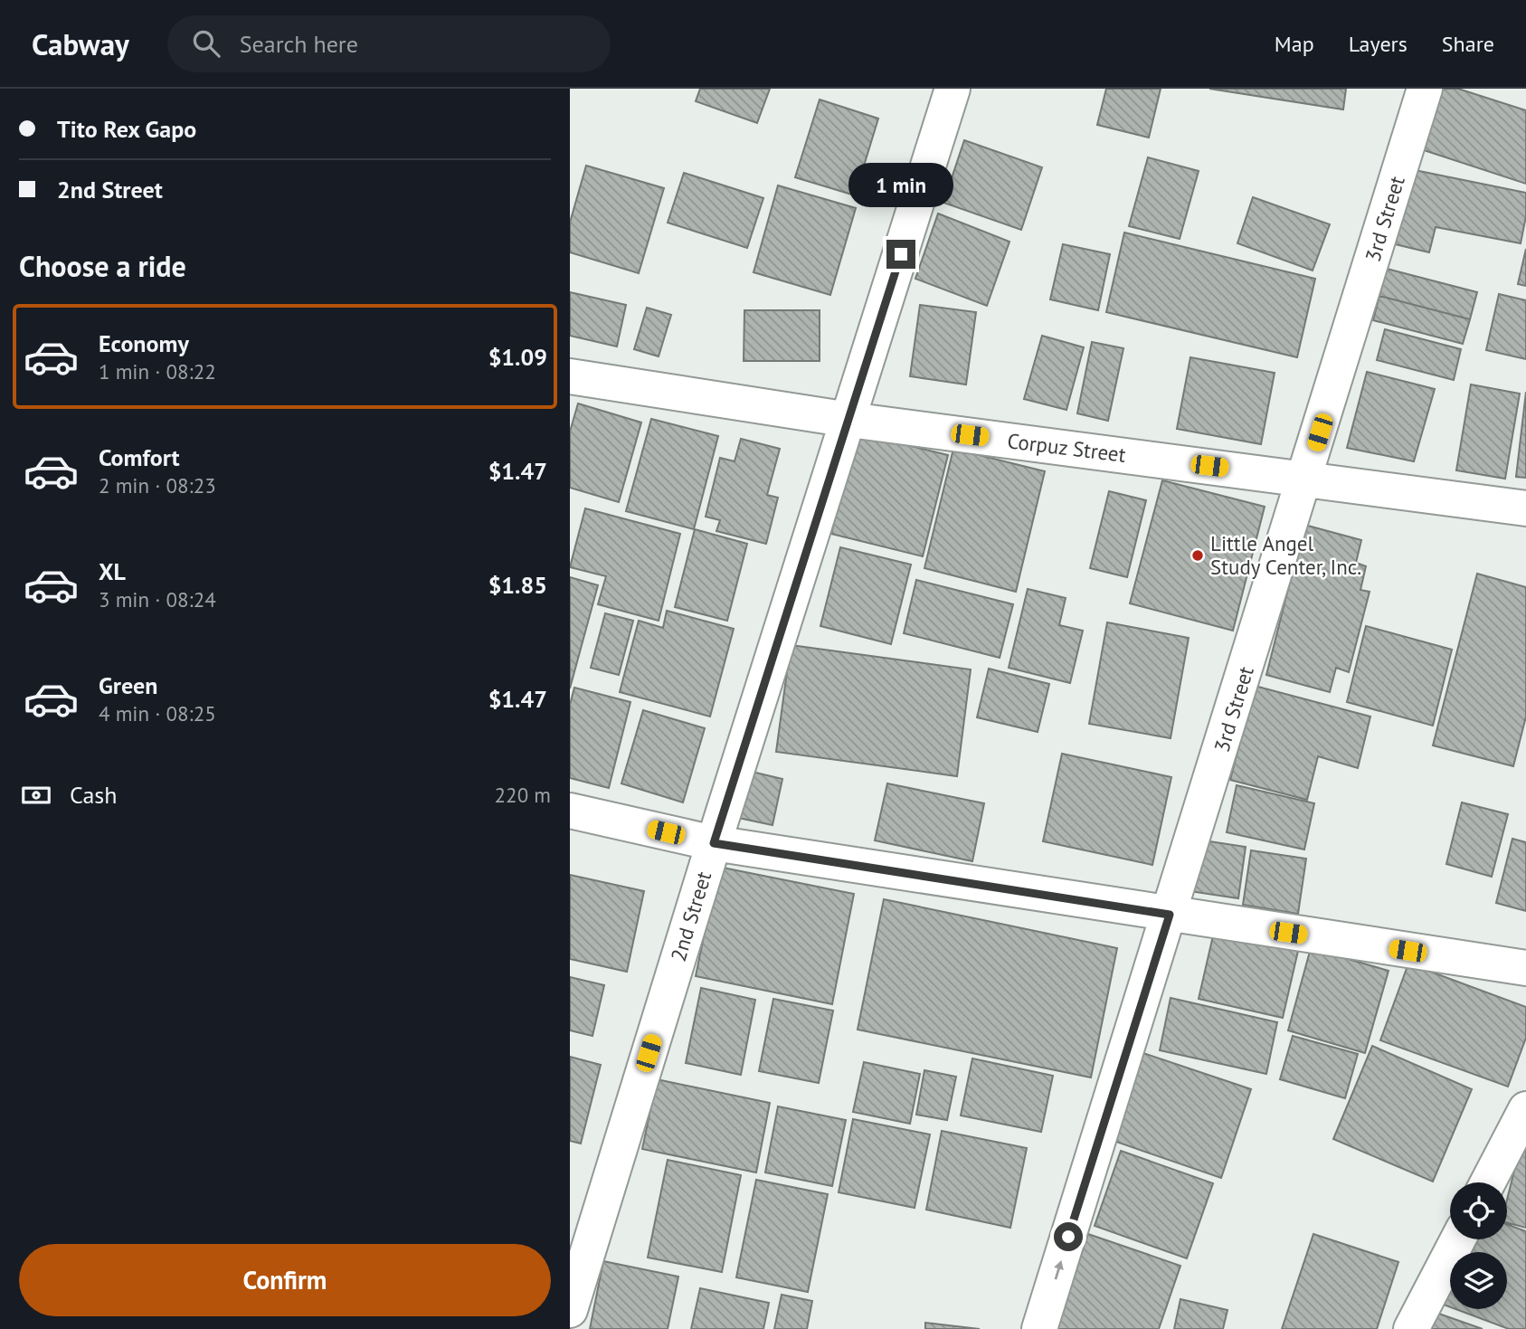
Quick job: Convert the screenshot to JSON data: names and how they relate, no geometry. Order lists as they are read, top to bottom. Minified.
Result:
{"streets":{"street":["3rd Street","Corpuz Street","2nd Street"]},"crossings":[["3rd Street","Corpuz Street"],["Corpuz Street","2nd Street"]],"places":["Little Angel Study Center, Inc."],"page":{"header":"Cabway","search":"Search here","nav":["Map","Layers","Share"],"banner":["Tito Rex Gapo","2nd Street"],"bubble":"1 min","heading":"Choose a ride","list":[{"name":"Economy","note":"1 min · 08:22","value":"$1.09"},{"name":"Comfort","note":"2 min · 08:23","value":"$1.47"},{"name":"XL","note":"3 min · 08:24","value":"$1.85"},{"name":"Green","note":"4 min · 08:25","value":"$1.47"}],"pay":["Cash","220 m"],"buttons":"Confirm"}}
